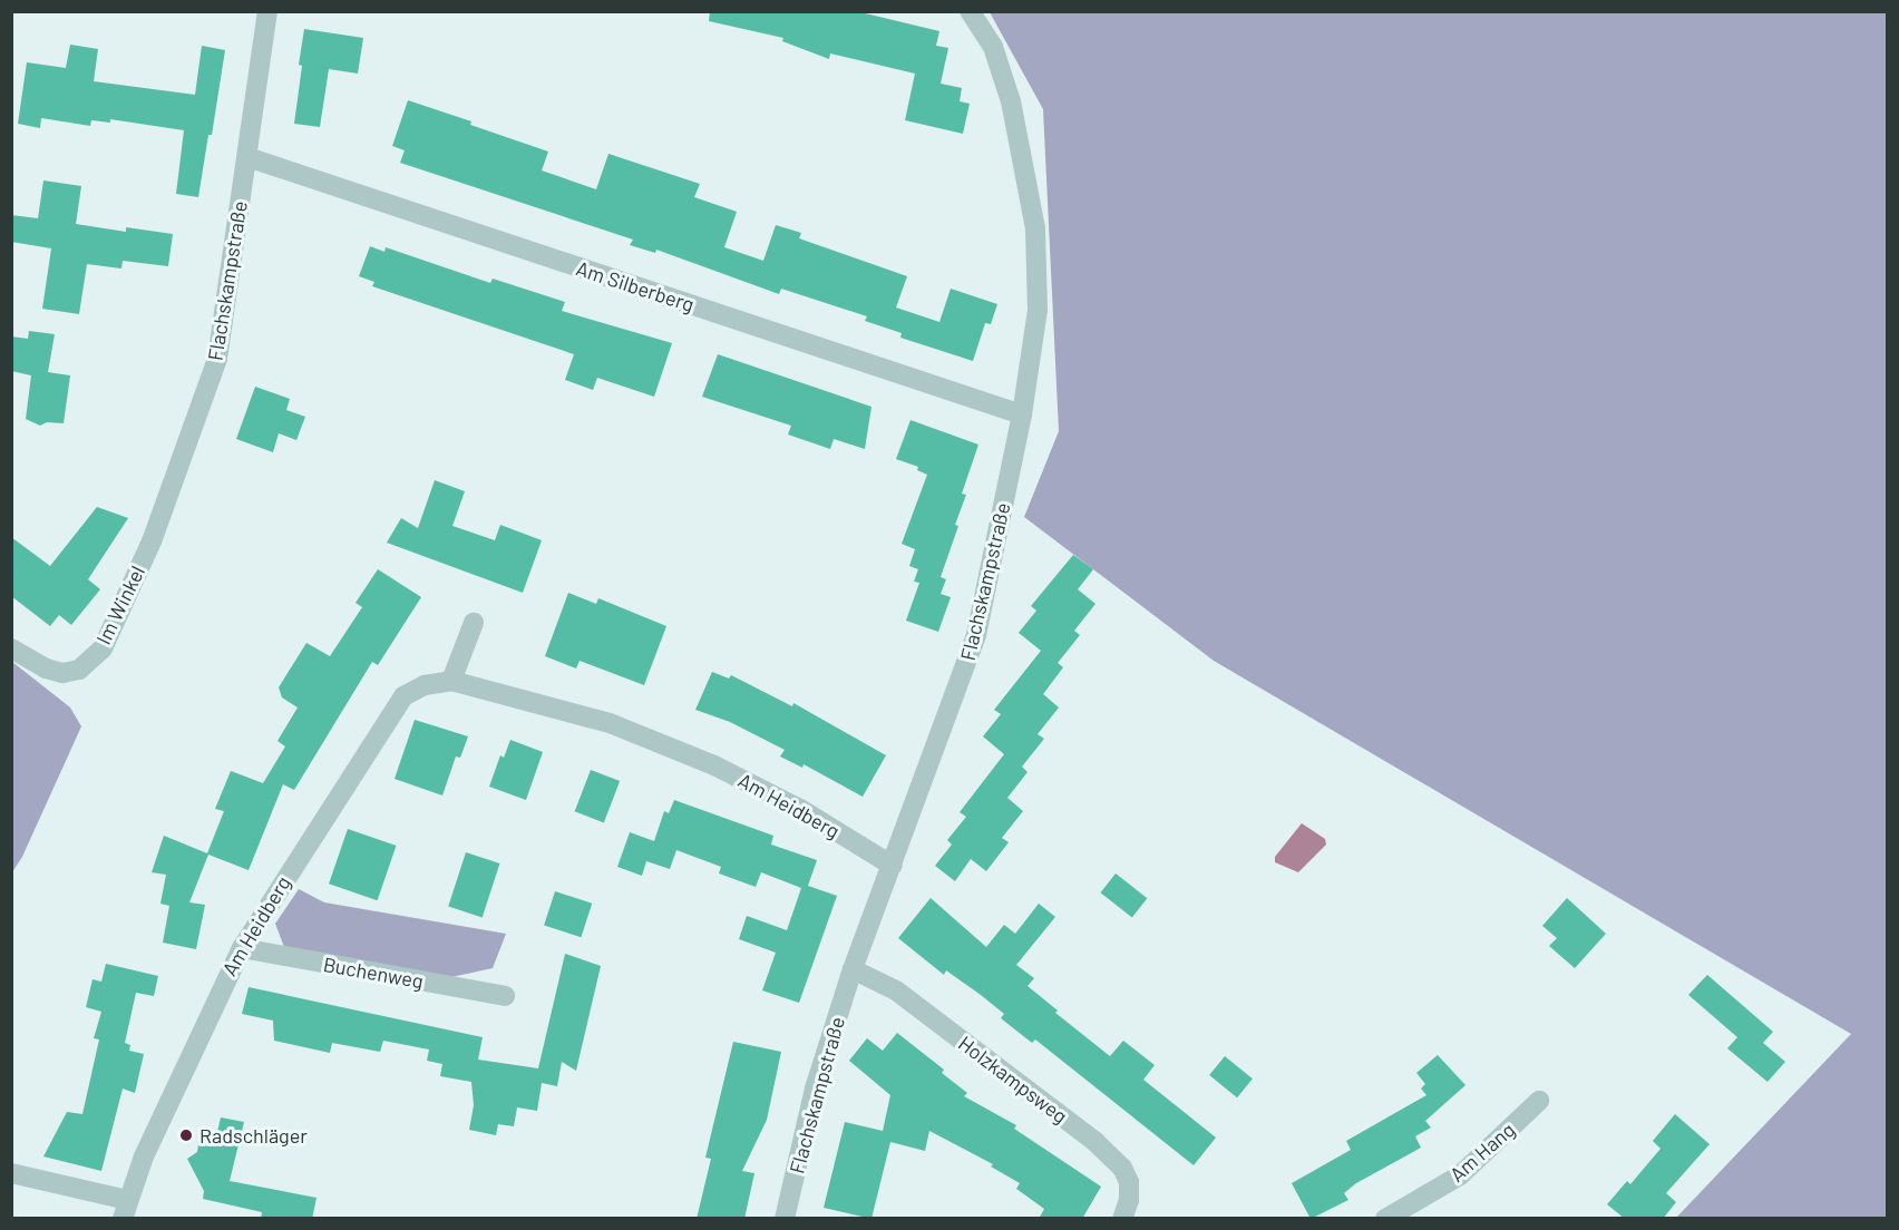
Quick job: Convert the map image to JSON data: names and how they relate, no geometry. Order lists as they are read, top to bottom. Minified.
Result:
{"streets":{"street":["Flachskampstraße","Am Silberberg","Im Winkel","Am Heidberg","Buchenweg","Holzkampsweg","Am Hang"]},"crossings":[["Flachskampstraße","Am Silberberg"],["Flachskampstraße","Im Winkel"],["Flachskampstraße","Am Heidberg"],["Flachskampstraße","Holzkampsweg"],["Am Heidberg","Buchenweg"]],"places":["Radschläger"]}
